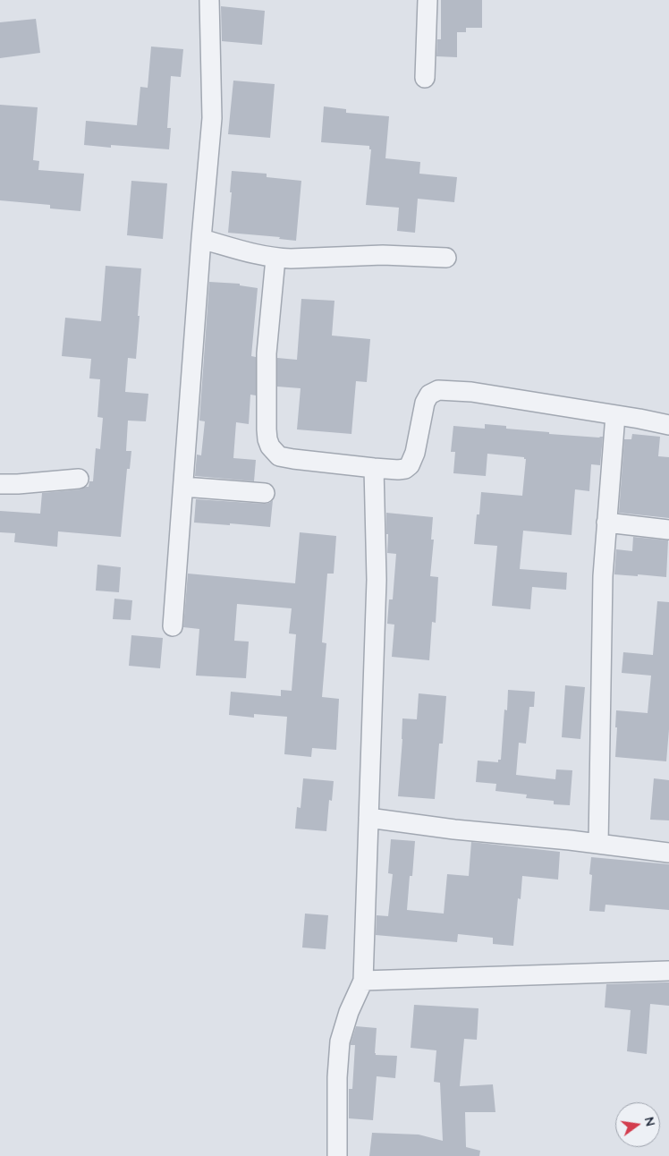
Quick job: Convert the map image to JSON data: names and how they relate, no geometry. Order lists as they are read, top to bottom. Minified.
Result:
{"north":"right"}
